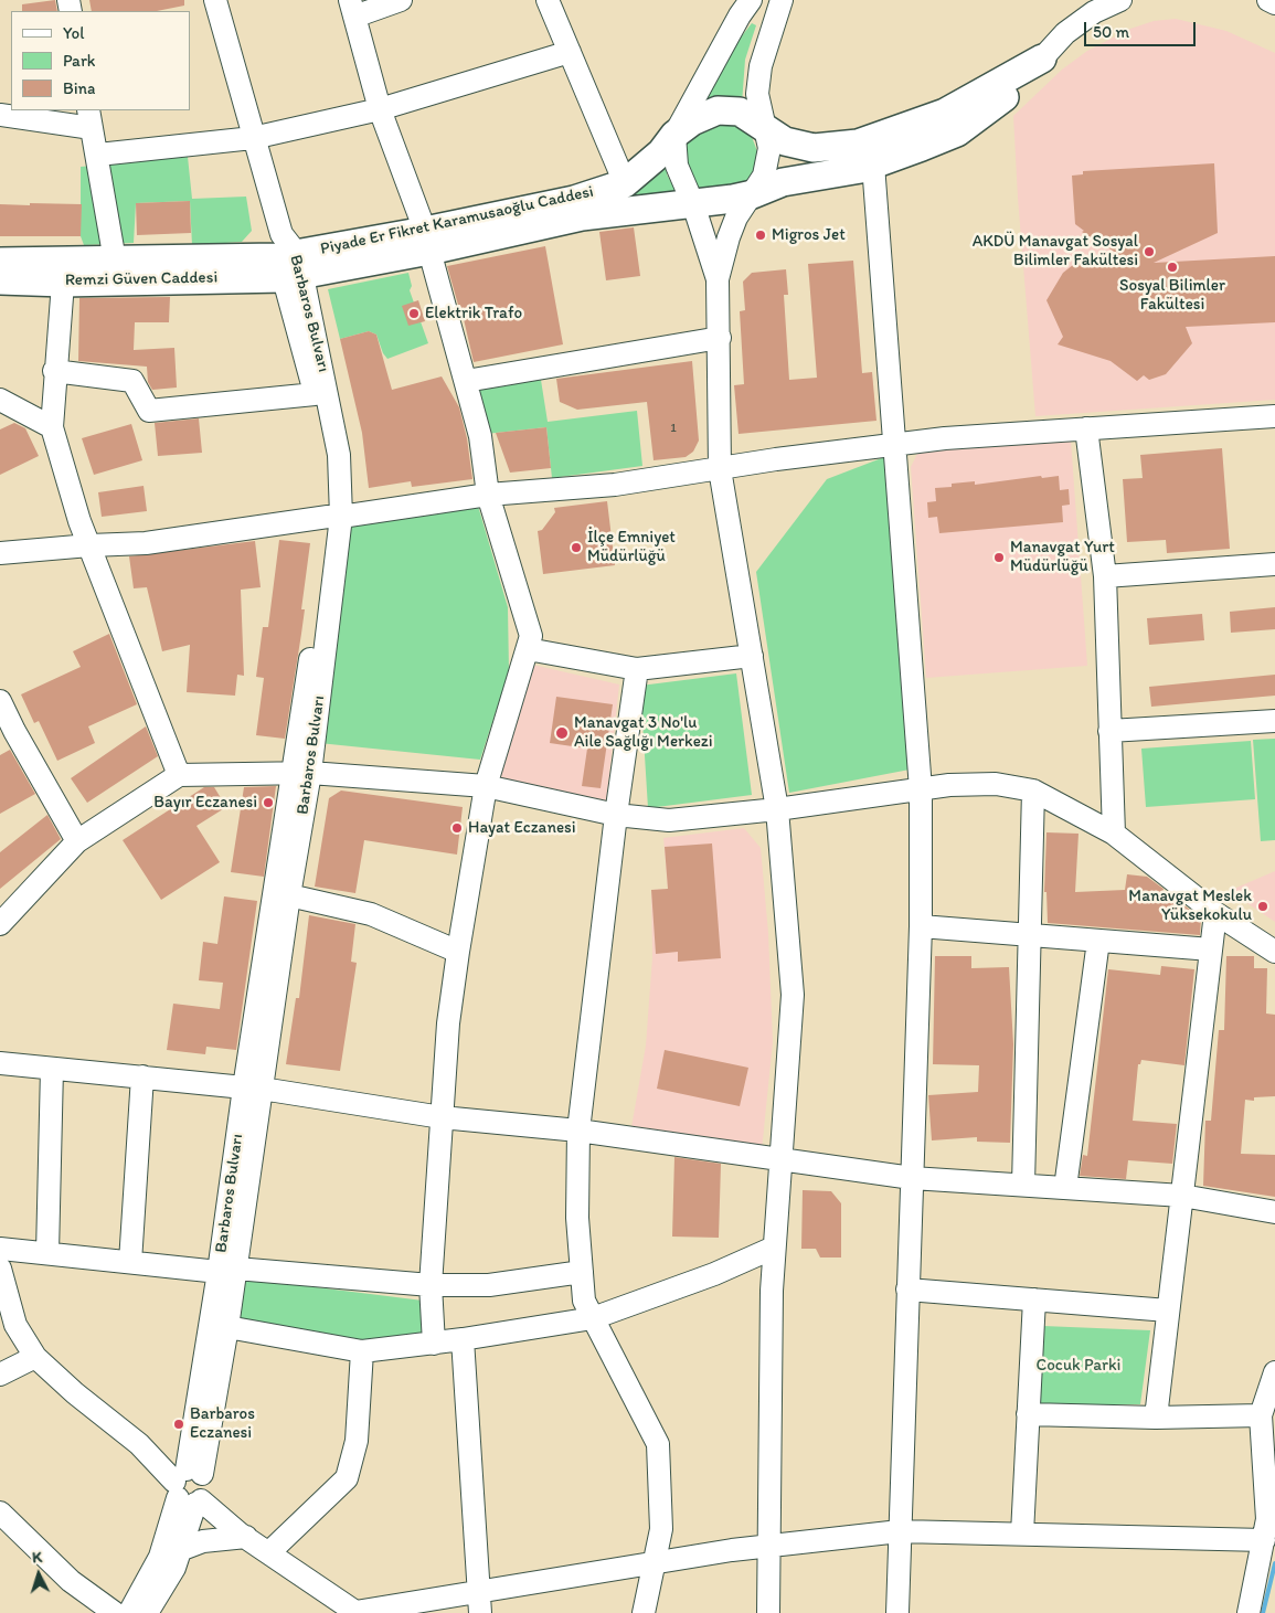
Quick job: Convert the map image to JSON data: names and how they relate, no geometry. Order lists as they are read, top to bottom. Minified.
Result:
{"streets":{"main road":["Piyade Er Fikret Karamusaoğlu Caddesi","Remzi Güven Caddesi"],"street":["Barbaros Bulvarı"]},"crossings":[["Piyade Er Fikret Karamusaoğlu Caddesi","Remzi Güven Caddesi"],["Piyade Er Fikret Karamusaoğlu Caddesi","Barbaros Bulvarı"],["Remzi Güven Caddesi","Barbaros Bulvarı"]],"parks":["Cocuk Parki"],"places":["Migros Jet","AKDÜ Manavgat Sosyal Bilimler Fakültesi","Sosyal Bilimler Fakültesi","Elektrik Trafo","İlçe Emniyet Müdürlüğü","Manavgat Yurt Müdürlüğü","Manavgat 3 No'lu Aile Sağlığı Merkezi","Bayır Eczanesi","Hayat Eczanesi","Manavgat Meslek Yüksekokulu","Barbaros Eczanesi"],"house_numbers":["1"],"legend":["Yol","Park","Bina"],"scale_bar":"50 m","north":"top"}
